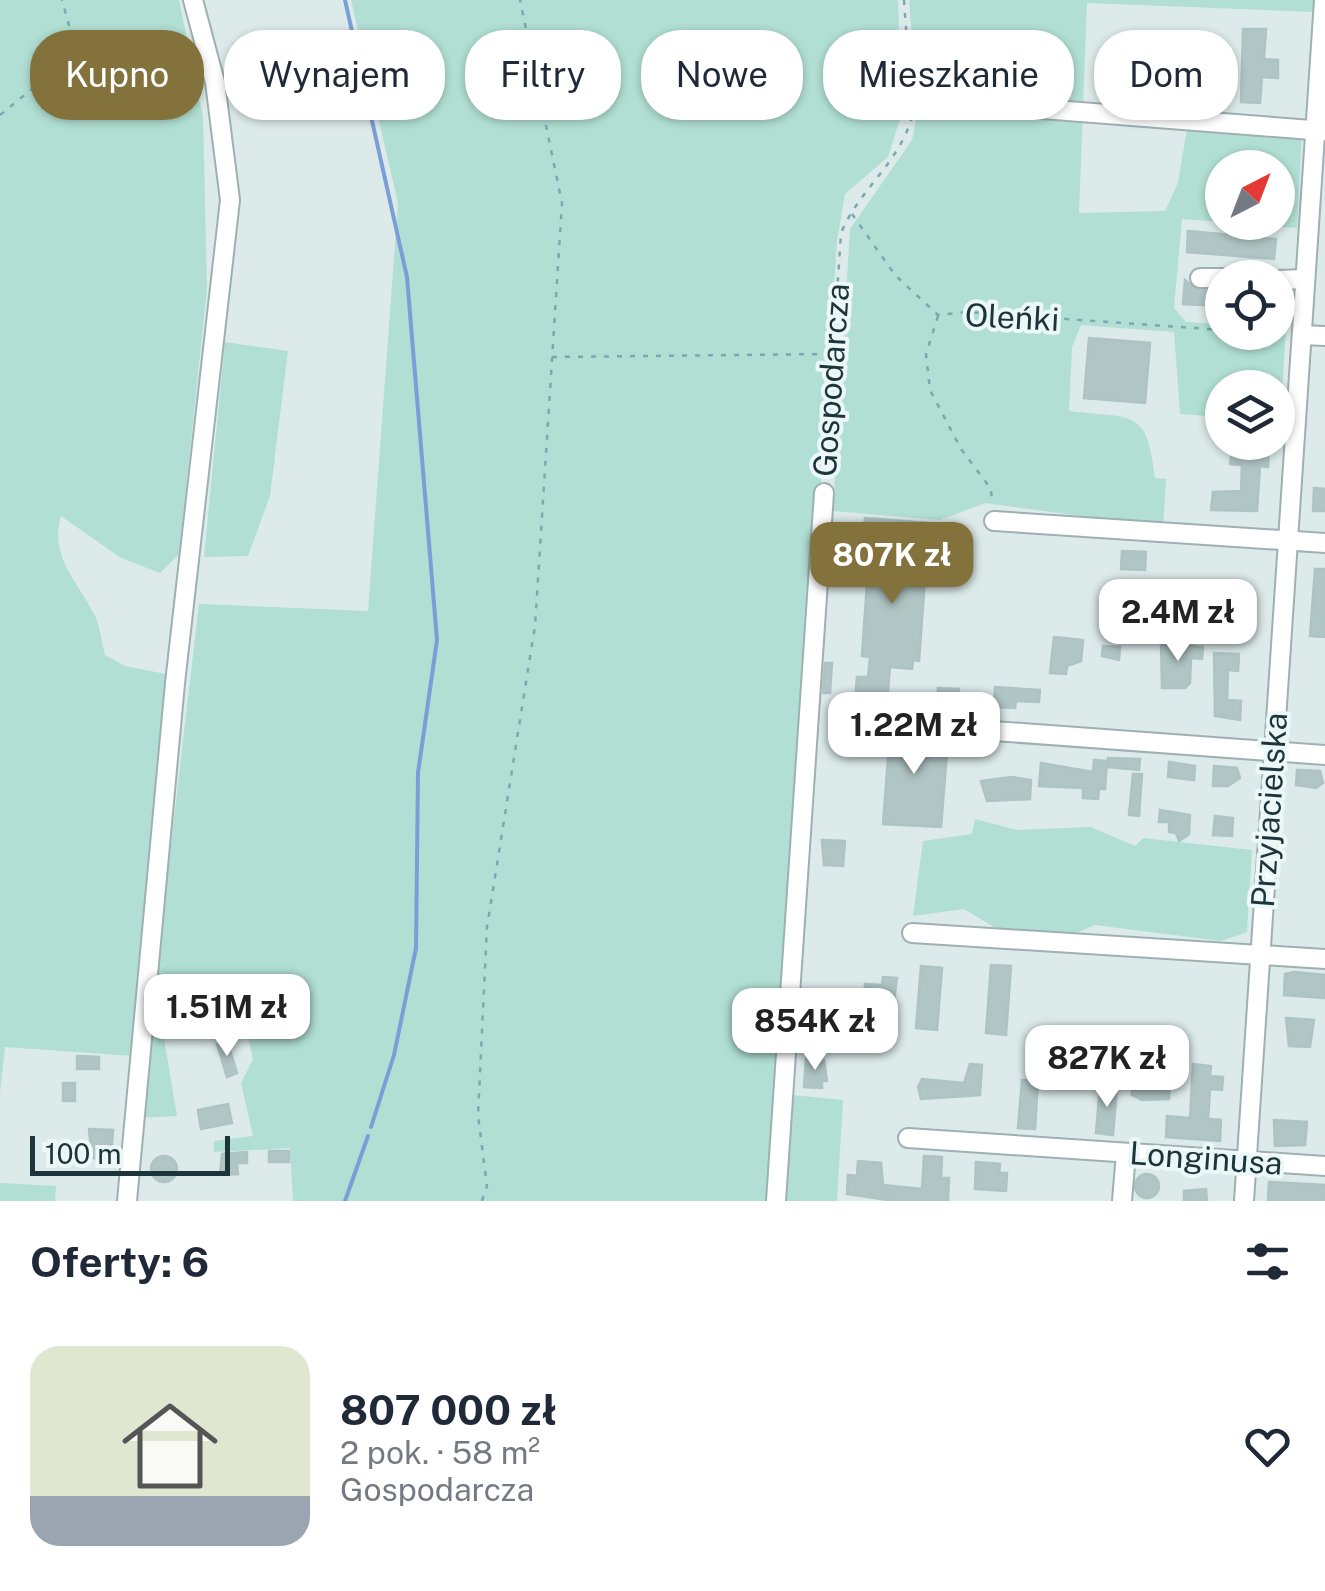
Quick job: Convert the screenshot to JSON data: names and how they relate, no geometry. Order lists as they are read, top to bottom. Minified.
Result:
{"streets":{"street":["Gospodarcza","Przyjacielska","Longinusa"],"path":["Oleńki"]},"crossings":[["Oleńki","Gospodarcza"],["Przyjacielska","Longinusa"]],"scale_bar":"100 m","north":"top right","page":{"chip":["Kupno","Wynajem","Filtry","Nowe","Mieszkanie","Dom"],"price":["807K zł","2.4M zł","1.22M zł","1.51M zł","854K zł","827K zł"],"scale":"100 m","heading":"Oferty: 6","list":[{"name":"807 000 zł","note":"2 pok. · 58 m² · Gospodarcza"}]}}
